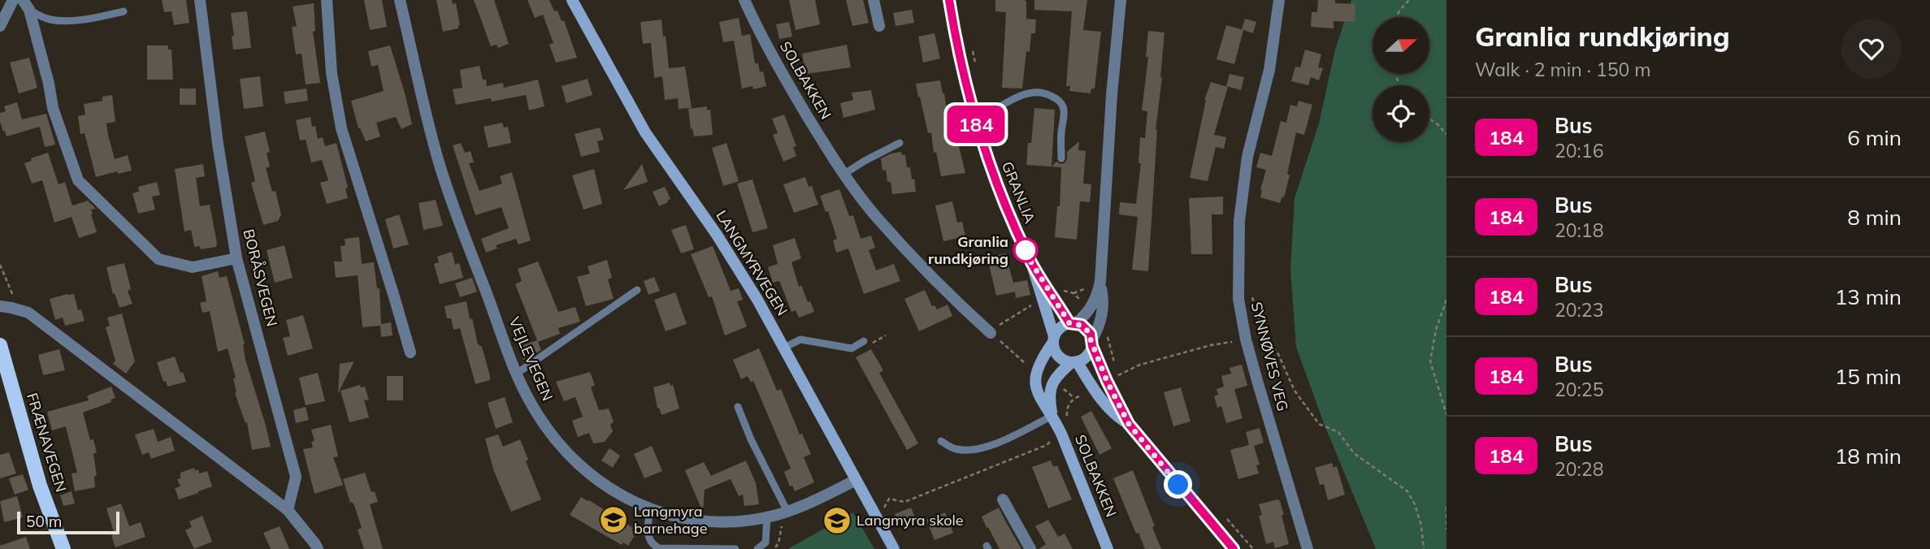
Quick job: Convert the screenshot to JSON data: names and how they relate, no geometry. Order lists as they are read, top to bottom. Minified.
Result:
{"streets":{"main road":["FRÆNAVEGEN"],"street":["SOLBAKKEN","GRANLIA","LANGMYRVEGEN","BORÅSVEGEN","SYNNØVES VEG","VEJLEVEGEN"]},"crossings":[["SOLBAKKEN","GRANLIA"],["LANGMYRVEGEN","VEJLEVEGEN"]],"places":{"other":["Granlia rundkjøring"],"school or university":["Langmyra barnehage","Langmyra skole"]},"lines":["bus line 184"],"scale_bar":"50 m","north":"right","page":{"on_map":"184","heading":["Granlia rundkjøring","Walk · 2 min · 150 m"],"list":[{"mark":"184","name":"Bus","note":"20:16","value":"6 min"},{"mark":"184","name":"Bus","note":"20:18","value":"8 min"},{"mark":"184","name":"Bus","note":"20:23","value":"13 min"},{"mark":"184","name":"Bus","note":"20:25","value":"15 min"},{"mark":"184","name":"Bus","note":"20:28","value":"18 min"}],"scale":"50 m"}}
